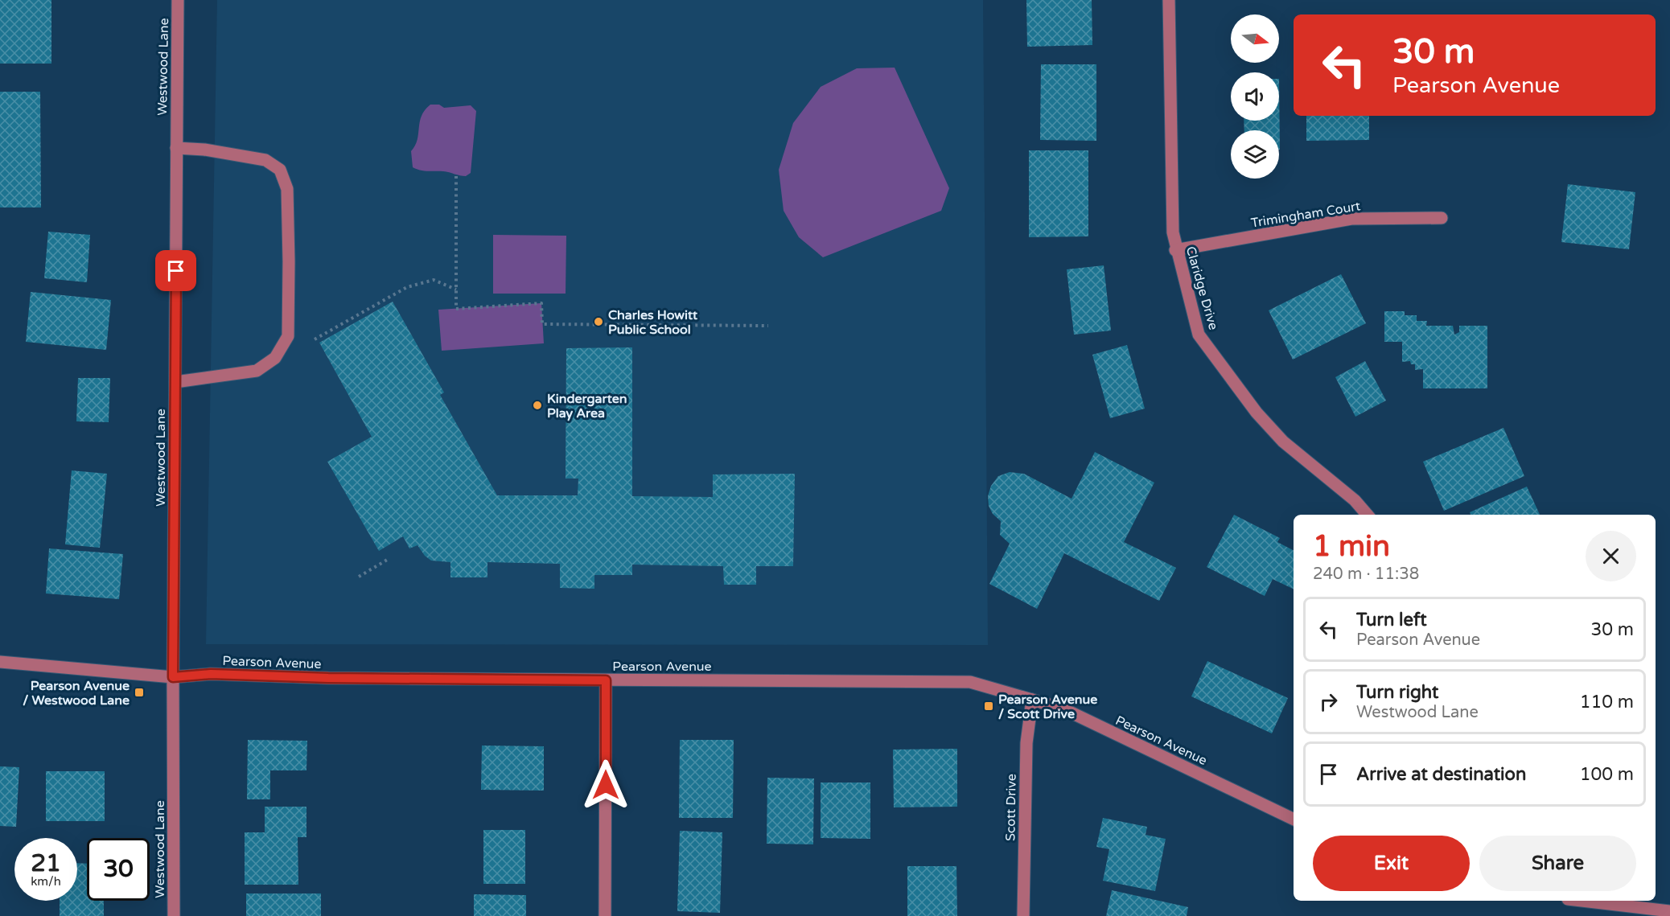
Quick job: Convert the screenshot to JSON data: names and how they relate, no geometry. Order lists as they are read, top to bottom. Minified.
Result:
{"streets":{"street":["Westwood Lane","Trimingham Court","Claridge Drive","Pearson Avenue","Scott Drive"]},"crossings":[["Westwood Lane","Pearson Avenue"],["Trimingham Court","Claridge Drive"],["Pearson Avenue","Scott Drive"]],"places":{"other":["Charles Howitt Public School","Kindergarten Play Area"],"transit":["Pearson Avenue / Westwood Lane","Pearson Avenue / Scott Drive"]},"north":"right","page":{"turn":["30 m","Pearson Avenue"],"heading":["1 min","240 m · 11:38"],"list":[{"name":"Turn left","note":"Pearson Avenue","value":"30 m"},{"name":"Turn right","note":"Westwood Lane","value":"110 m"},{"name":"Arrive at destination","value":"100 m"}],"buttons":["Exit","Share"],"speed":"21 km/h","limit":"30"}}
